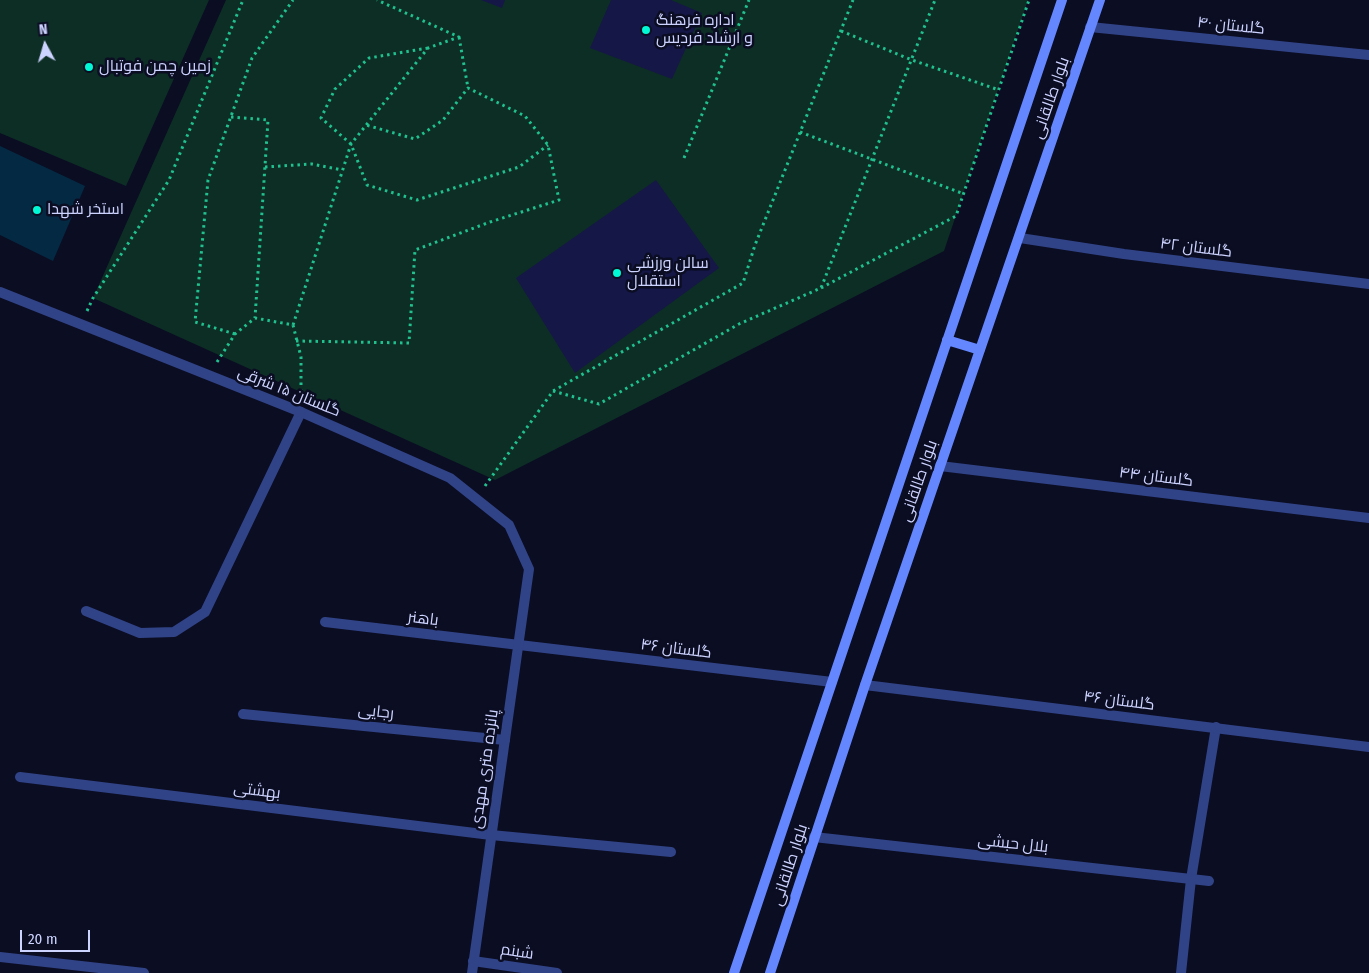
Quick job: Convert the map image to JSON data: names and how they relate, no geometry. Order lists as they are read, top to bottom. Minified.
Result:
{"streets":{"main road":["بلوار طالقانی"],"street":["گلستان ۴۰","گلستان ۴۲","گلستان ۱۵ شرقی","گلستان ۴۴","باهنر","گلستان ۴۶","رجایی","پانزده متری مهدی","بهشتی","بلال حبشی","شبنم"]},"crossings":[["گلستان ۴۰","بلوار طالقانی"],["بلوار طالقانی","گلستان ۴۲"],["بلوار طالقانی","گلستان ۴۴"],["بلوار طالقانی","گلستان ۴۶"],["بلوار طالقانی","بلال حبشی"],["گلستان ۱۵ شرقی","پانزده متری مهدی"],["باهنر","گلستان ۴۶"],["باهنر","پانزده متری مهدی"],["گلستان ۴۶","پانزده متری مهدی"],["رجایی","پانزده متری مهدی"],["پانزده متری مهدی","بهشتی"],["پانزده متری مهدی","شبنم"]],"places":["اداره فرهنگ و ارشاد فردیس","زمین چمن فوتبال","استخر شهدا","سالن ورزشی استقلال"],"scale_bar":"20 m","north":"top"}
